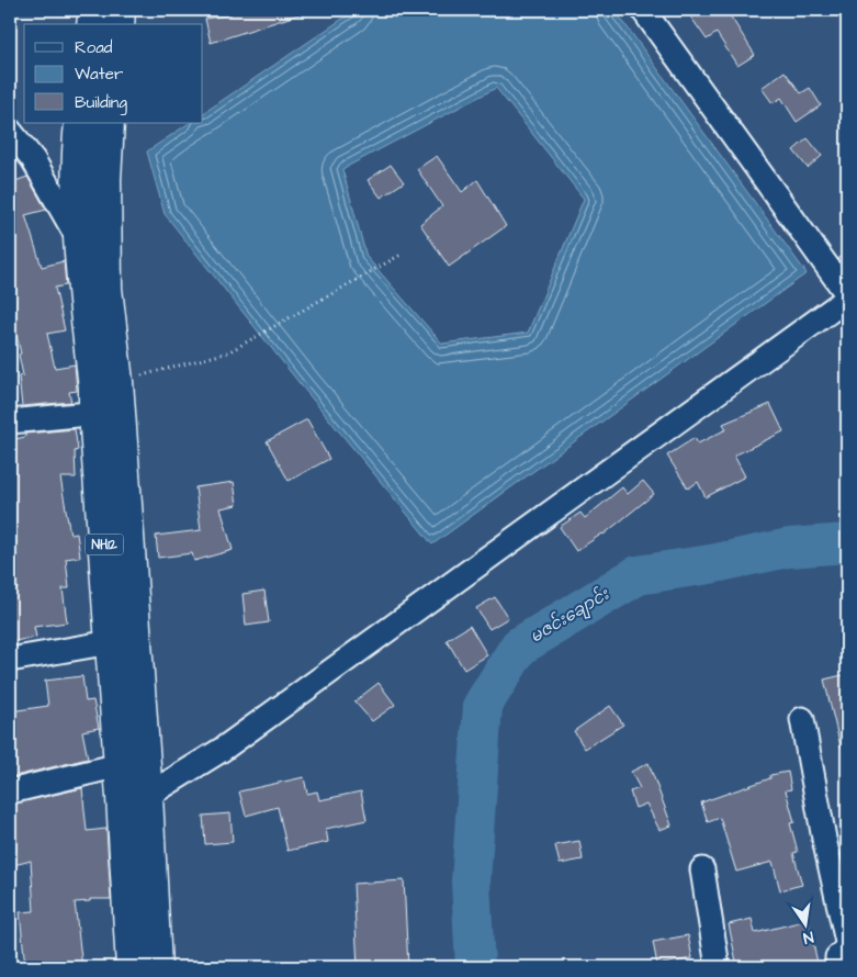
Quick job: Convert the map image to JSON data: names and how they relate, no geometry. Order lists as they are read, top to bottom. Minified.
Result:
{"streets":{"highway":["NH12"]},"water":["မဇင်းချောင်း"],"legend":["Road","Water","Building"],"north":"bottom"}
